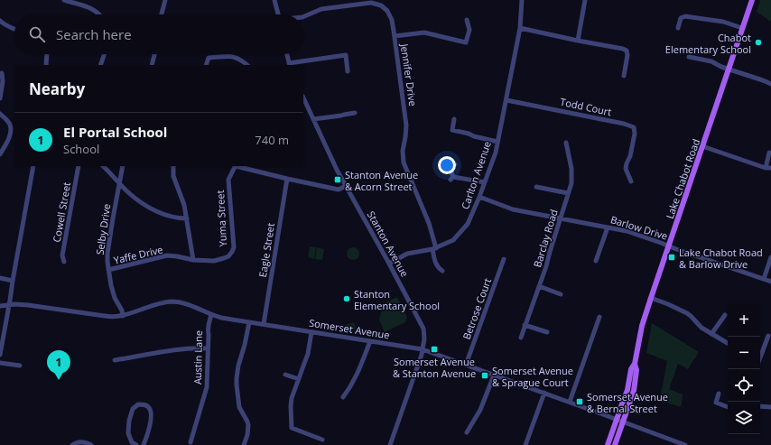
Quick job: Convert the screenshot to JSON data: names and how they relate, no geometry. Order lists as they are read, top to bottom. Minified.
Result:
{"streets":{"main road":["Lake Chabot Road"],"street":["Jennifer Drive","Todd Court","Carlton Avenue","Cowell Street","Yuma Street","Barlow Drive","Selby Drive","Barclay Road","Stanton Avenue","Eagle Street","Yaffe Drive","Betrose Court","Somerset Avenue","Austin Lane"]},"crossings":[["Jennifer Drive","Carlton Avenue"],["Todd Court","Carlton Avenue"],["Carlton Avenue","Barlow Drive"],["Carlton Avenue","Stanton Avenue"],["Lake Chabot Road","Barlow Drive"],["Lake Chabot Road","Somerset Avenue"],["Yuma Street","Yaffe Drive"],["Barlow Drive","Barclay Road"],["Selby Drive","Yaffe Drive"],["Selby Drive","Somerset Avenue"],["Stanton Avenue","Somerset Avenue"],["Eagle Street","Somerset Avenue"],["Betrose Court","Somerset Avenue"],["Somerset Avenue","Austin Lane"]],"places":{"other":["Chabot Elementary School","Stanton Elementary School"],"transit":["Stanton Avenue & Acorn Street","Lake Chabot Road & Barlow Drive","Somerset Avenue & Stanton Avenue","Somerset Avenue & Sprague Court","Somerset Avenue & Bernal Street"]},"page":{"search":"Search here","heading":"Nearby","list":[{"mark":"1","name":"El Portal School","note":"School","value":"740 m"}],"map_buttons":["+","−"],"pins":"1"}}
